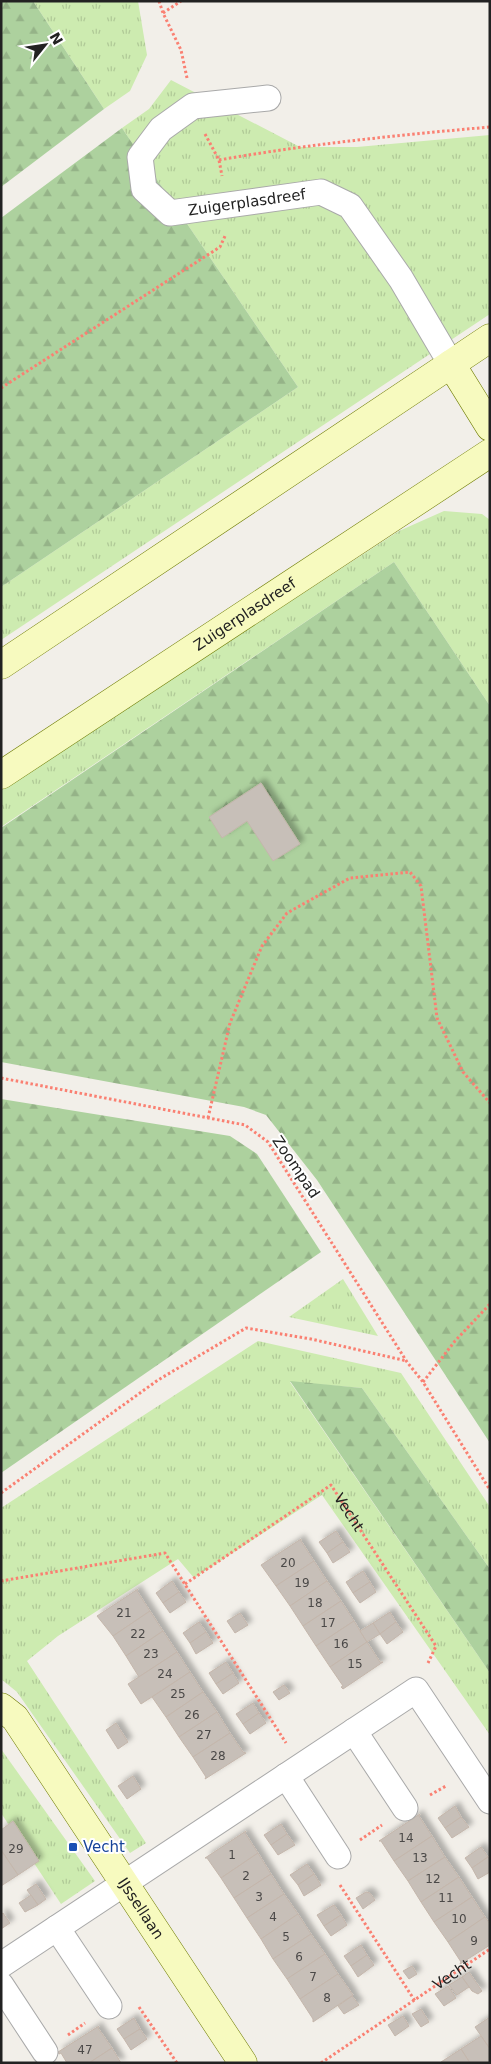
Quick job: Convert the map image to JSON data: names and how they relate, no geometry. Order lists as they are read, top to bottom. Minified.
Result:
{"streets":{"main road":["Zuigerplasdreef","IJssellaan"],"path":["Zoompad","Vecht"]},"places":{"transit":["Vecht"]},"house_numbers":["20","19","18","21","17","22","16","23","15","24","25","26","27","28","14","29","1","13","2","12","3","11","4","10","5","9","6","7","8","47"],"north":"top right"}
